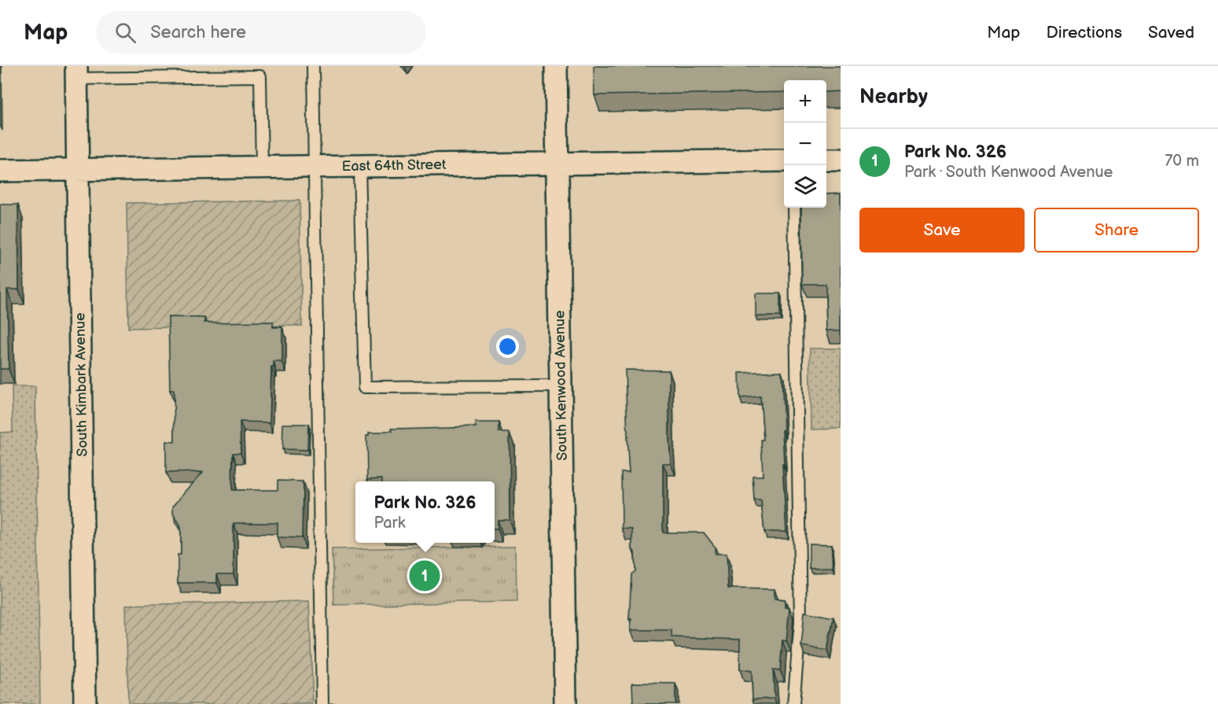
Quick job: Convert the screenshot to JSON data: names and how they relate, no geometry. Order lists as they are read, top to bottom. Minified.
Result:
{"streets":{"street":["East 64th Street","South Kimbark Avenue","South Kenwood Avenue"]},"crossings":[["East 64th Street","South Kimbark Avenue"],["East 64th Street","South Kenwood Avenue"]],"page":{"header":"Map","search":"Search here","nav":["Map","Directions","Saved"],"heading":"Nearby","map_buttons":["+","−"],"list":[{"mark":"1","name":"Park No. 326","note":"Park · South Kenwood Avenue","value":"70 m"}],"buttons":["Save","Share"],"popup":["Park No. 326","Park"],"pins":"1"}}
